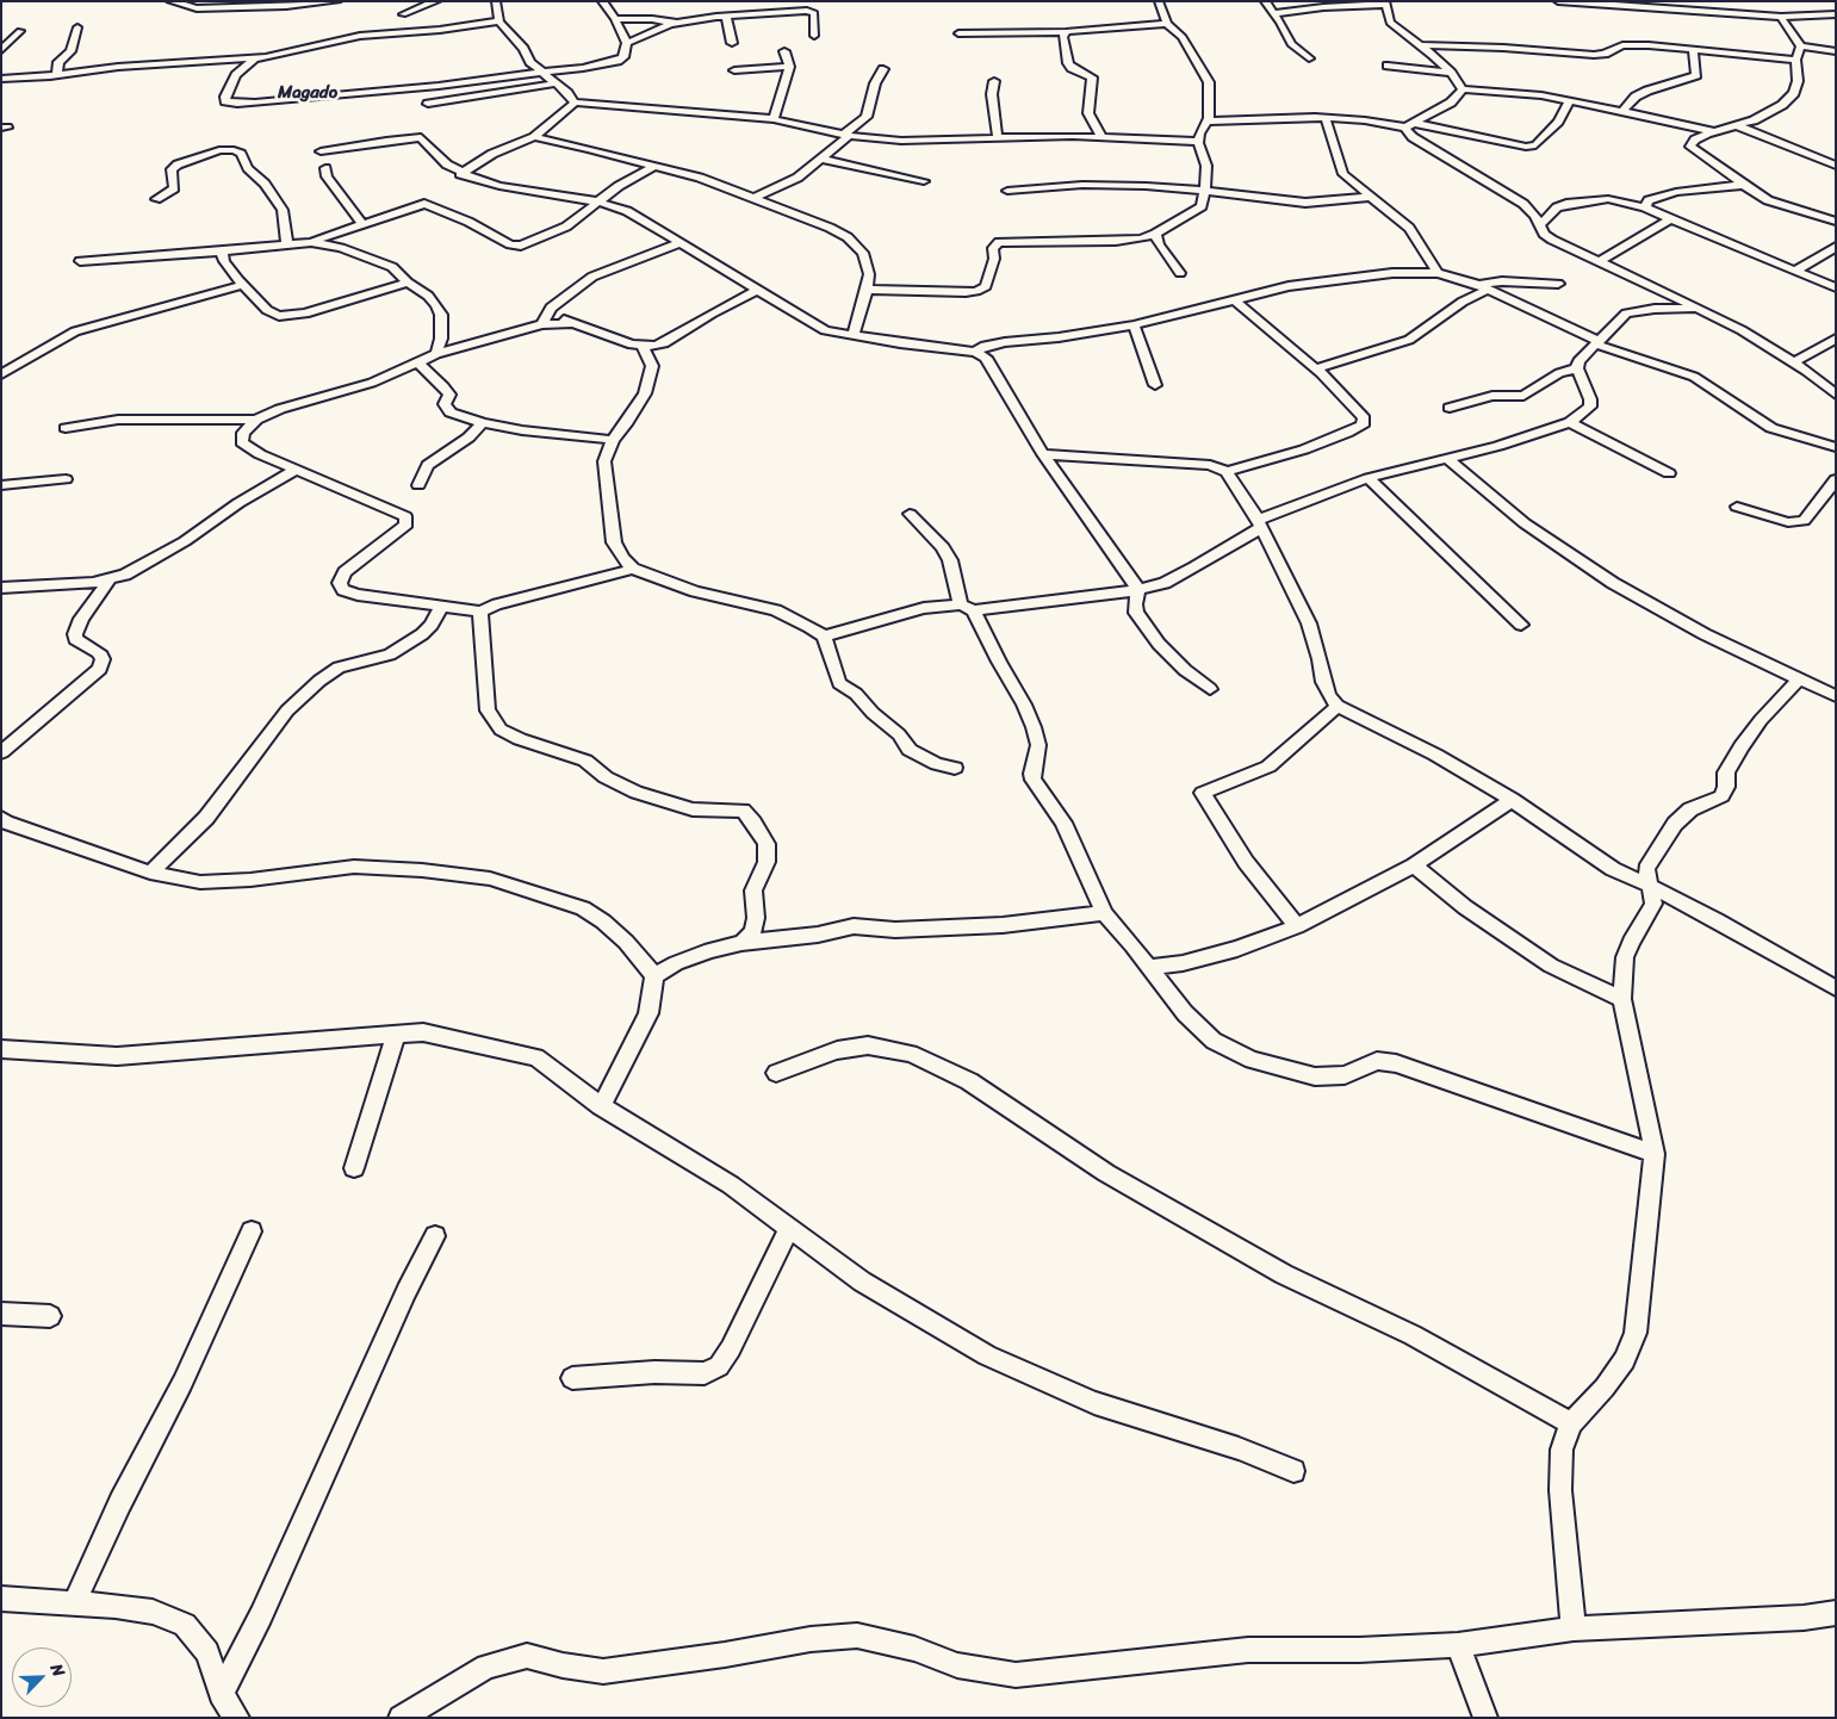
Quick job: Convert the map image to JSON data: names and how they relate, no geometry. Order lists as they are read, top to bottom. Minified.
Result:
{"districts":["Magado"],"north":"top right"}
